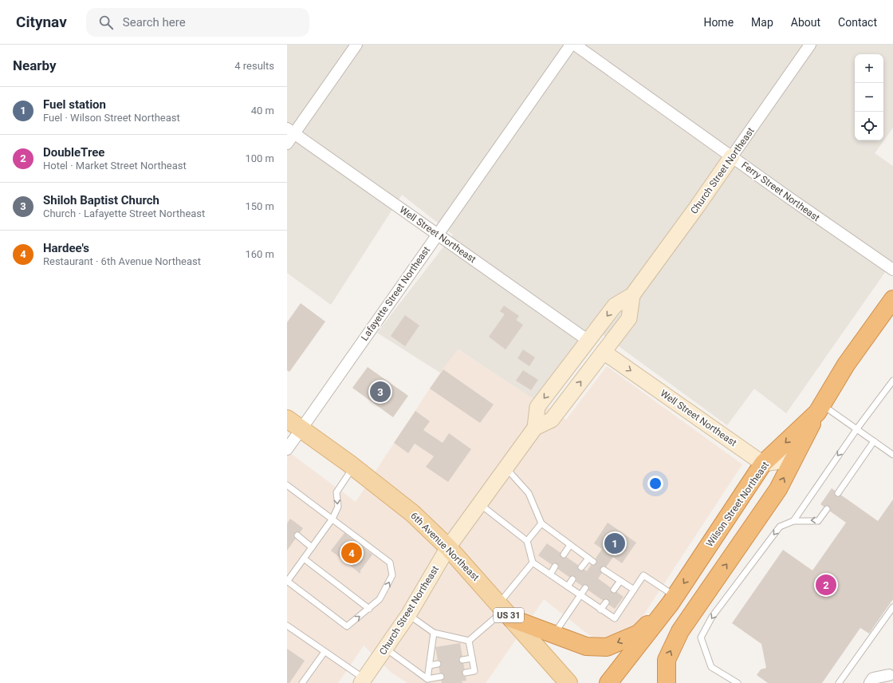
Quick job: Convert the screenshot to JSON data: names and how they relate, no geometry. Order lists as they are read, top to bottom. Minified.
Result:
{"streets":{"highway":["Wilson Street Northeast"],"main road":["6th Avenue Northeast","US 31"],"street":["Church Street Northeast","Ferry Street Northeast","Well Street Northeast","Lafayette Street Northeast"]},"crossings":[["Church Street Northeast","Ferry Street Northeast"],["Church Street Northeast","Well Street Northeast"],["Church Street Northeast","6th Avenue Northeast"],["Well Street Northeast","Lafayette Street Northeast"],["Well Street Northeast","Wilson Street Northeast"],["Lafayette Street Northeast","6th Avenue Northeast"]],"page":{"header":"Citynav","search":"Search here","nav":["Home","Map","About","Contact"],"heading":["Nearby","4 results"],"map_buttons":["+","−"],"list":[{"mark":"1","name":"Fuel station","note":"Fuel · Wilson Street Northeast","value":"40 m"},{"mark":"2","name":"DoubleTree","note":"Hotel · Market Street Northeast","value":"100 m"},{"mark":"3","name":"Shiloh Baptist Church","note":"Church · Lafayette Street Northeast","value":"150 m"},{"mark":"4","name":"Hardee's","note":"Restaurant · 6th Avenue Northeast","value":"160 m"}],"pins":["3","1","4","2"]}}
